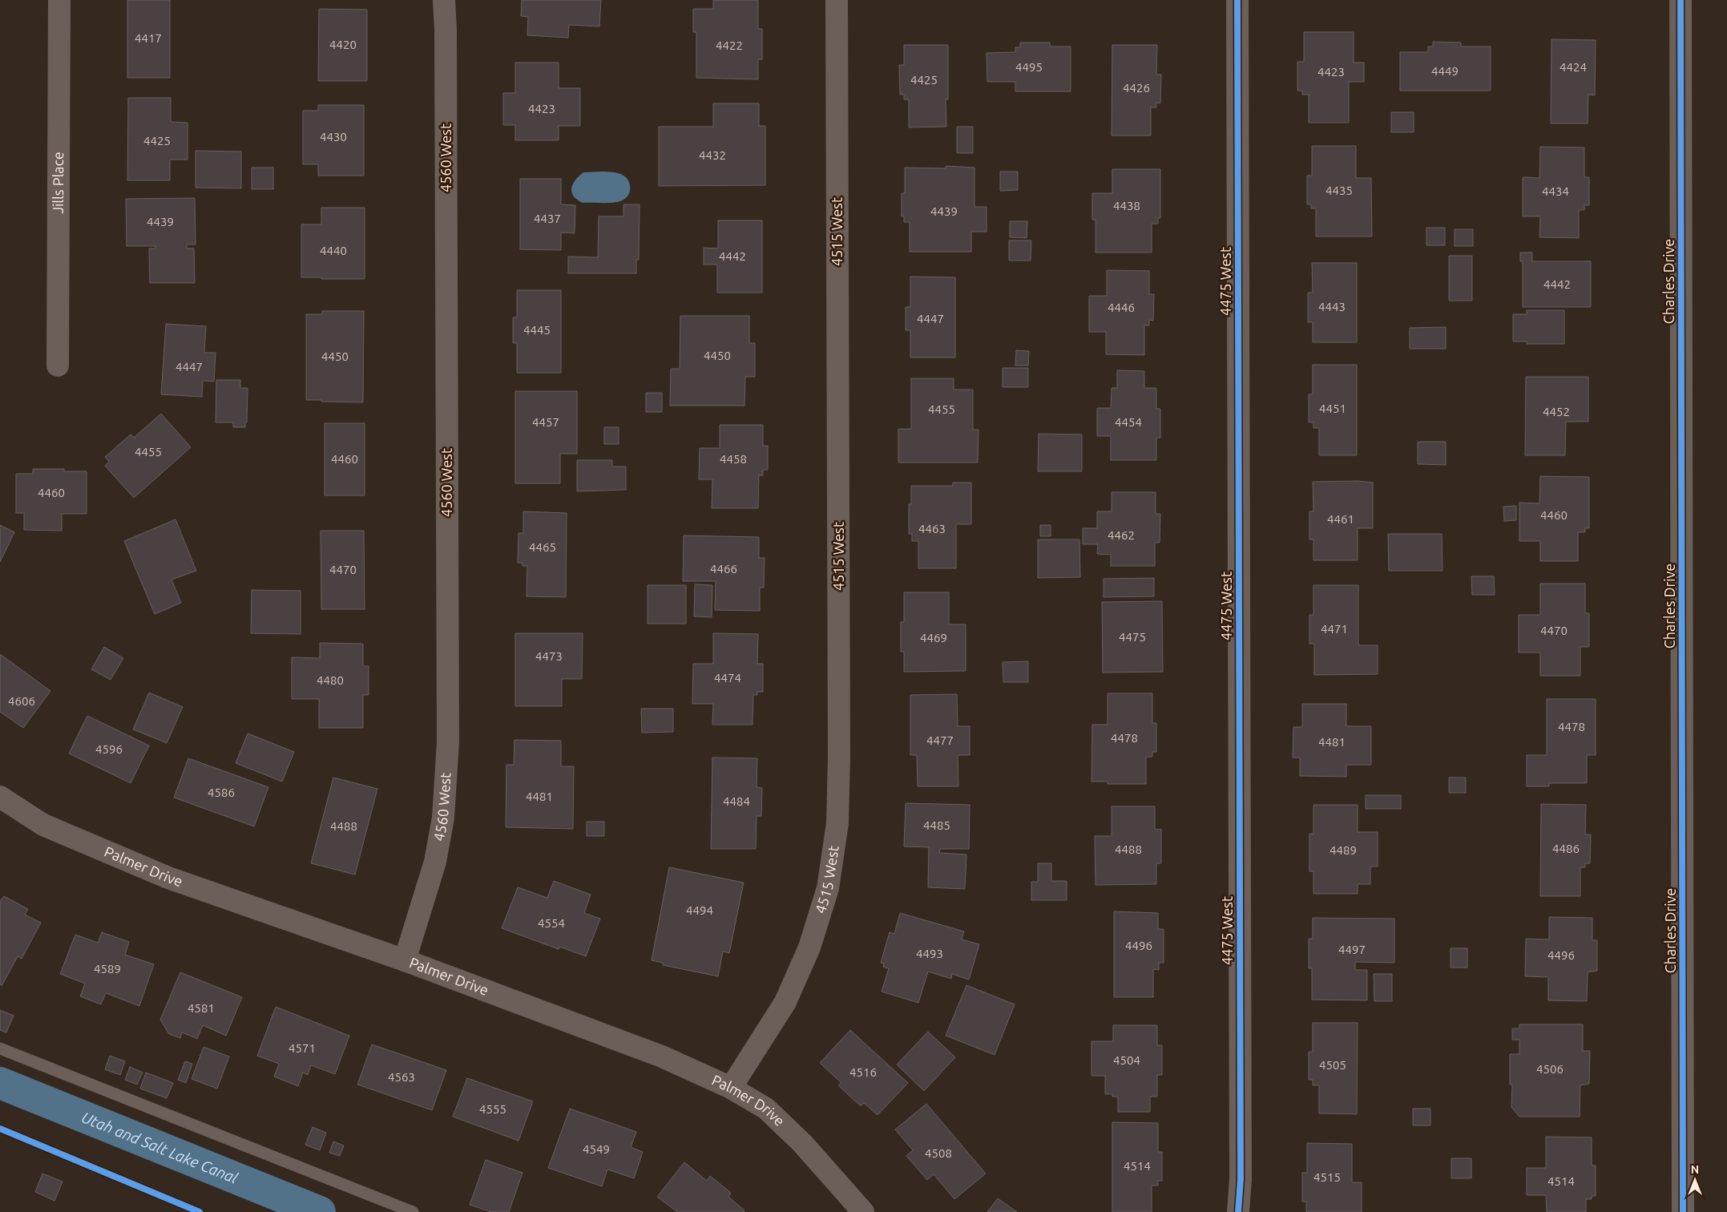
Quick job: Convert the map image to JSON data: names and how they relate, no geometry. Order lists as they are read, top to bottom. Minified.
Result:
{"streets":{"street":["4560 West","Jills Place","4515 West","4475 West","Charles Drive","Palmer Drive"]},"crossings":[["4560 West","Palmer Drive"],["4515 West","Palmer Drive"]],"water":["Utah and Salt Lake Canal"],"house_numbers":["4417","4420","4422","4495","4424","4449","4423","4425","4426","4423","4430","4425","4432","4435","4434","4438","4439","4437","4439","4440","4442","4442","4443","4446","4447","4445","4450","4450","4447","4451","4455","4452","4457","4454","4455","4460","4458","4460","4460","4461","4463","4462","4465","4466","4470","4471","4470","4475","4469","4473","4474","4480","4606","4478","4478","4477","4481","4596","4586","4481","4484","4485","4488","4486","4488","4489","4494","4554","4496","4497","4493","4496","4589","4581","4571","4504","4505","4506","4516","4563","4555","4549","4508","4514","4515","4514"],"north":"top"}
